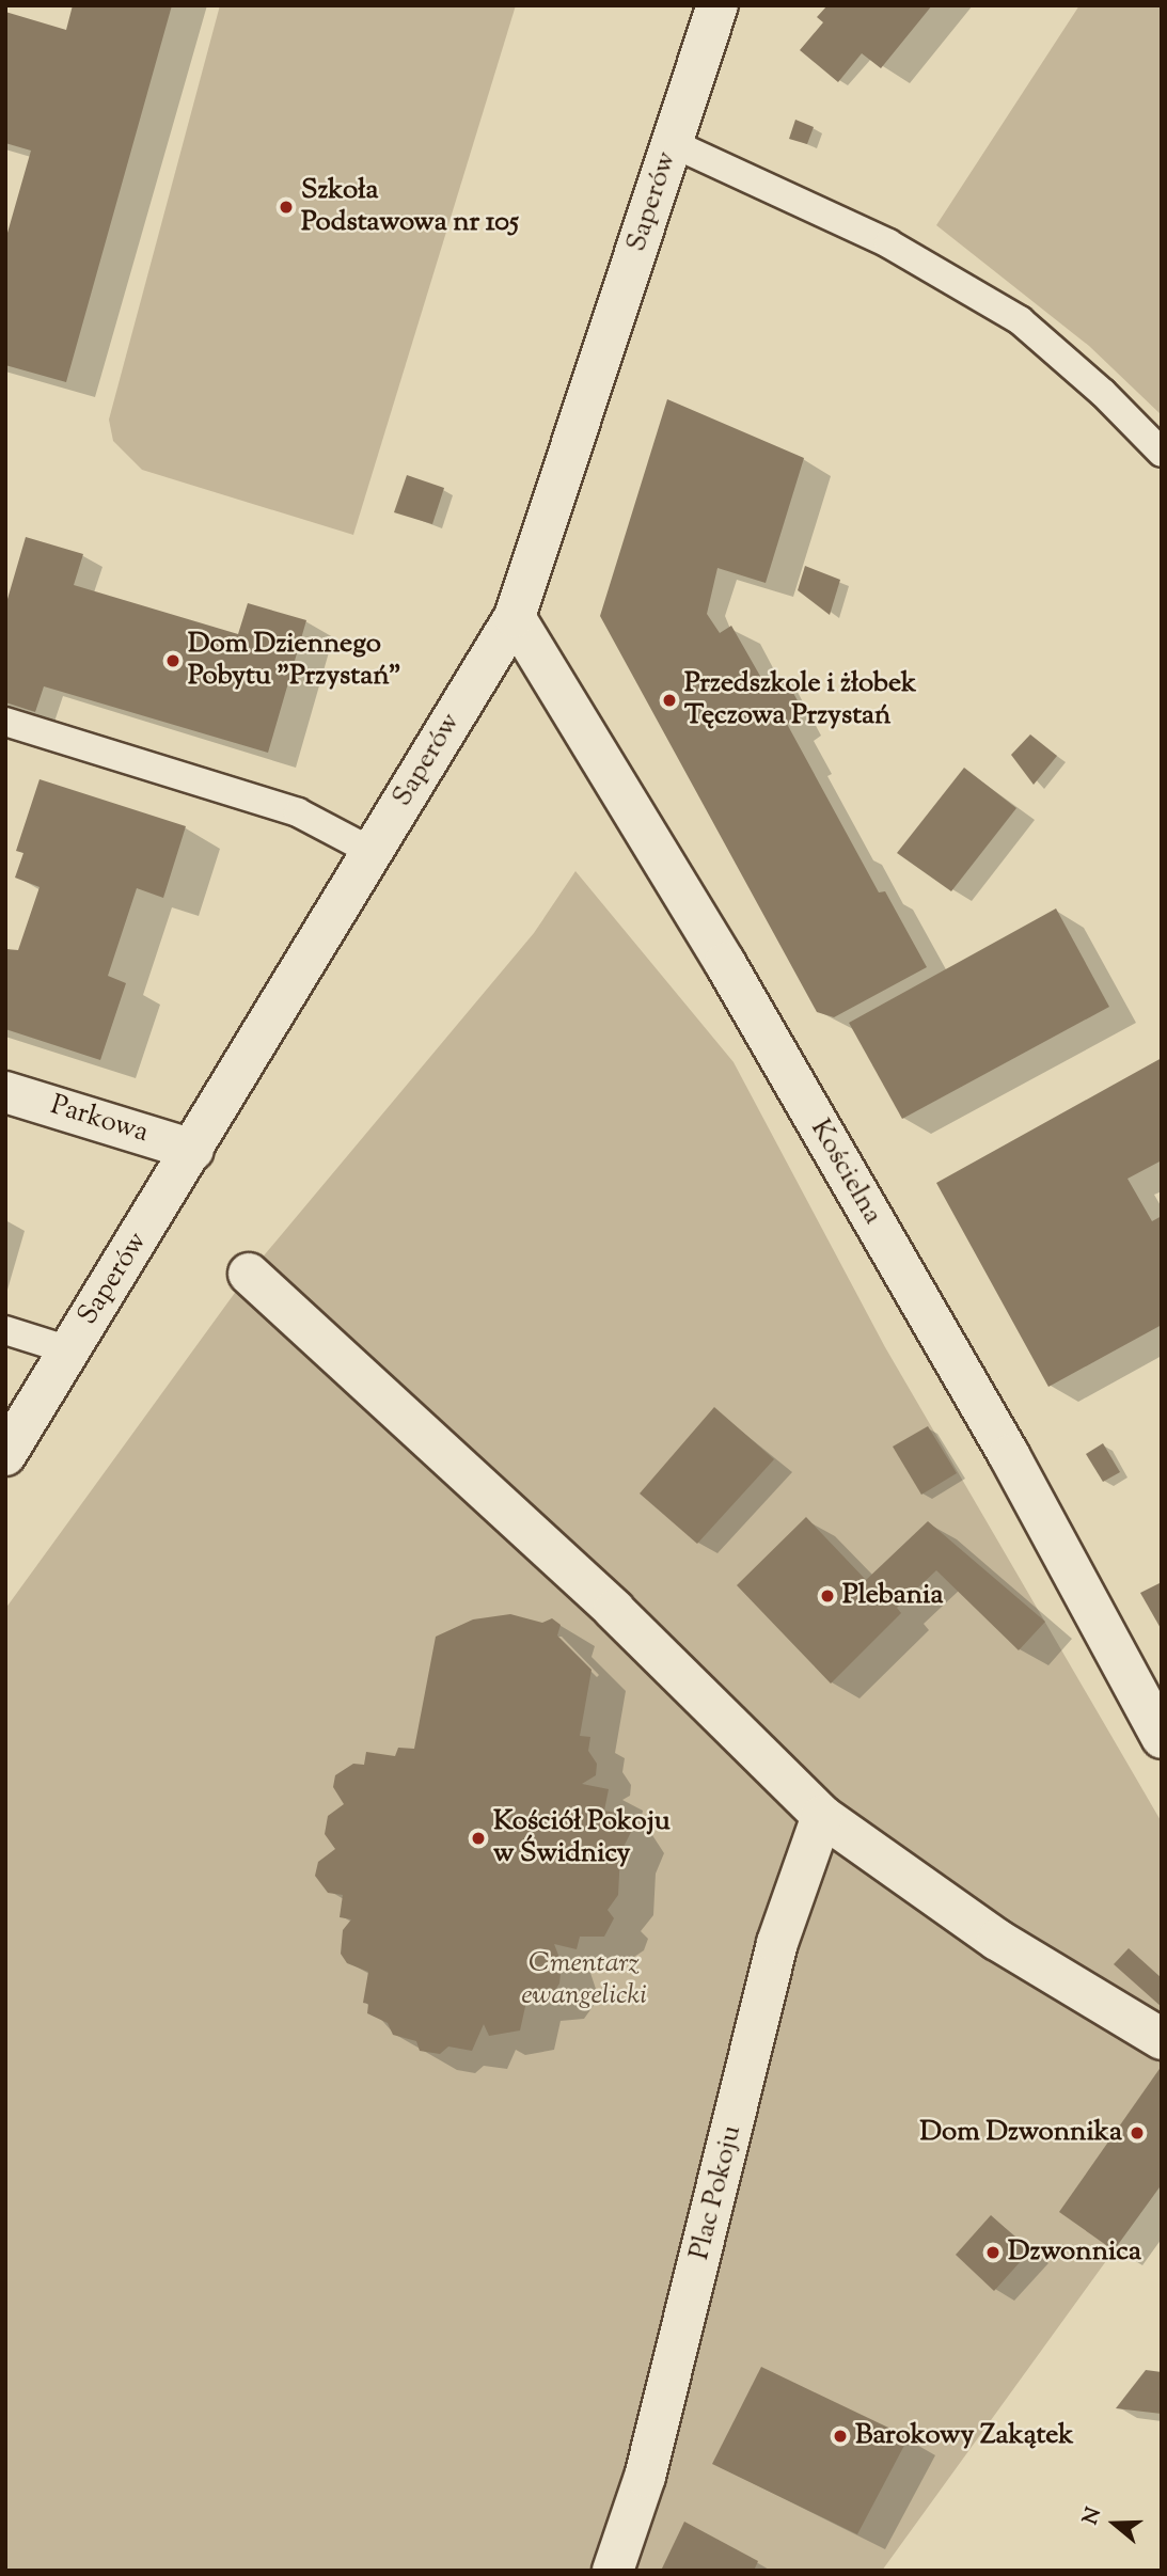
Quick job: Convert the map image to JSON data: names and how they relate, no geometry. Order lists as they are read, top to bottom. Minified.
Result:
{"streets":{"street":["Saperów","Parkowa","Kościelna","Plac Pokoju"]},"crossings":[["Saperów","Parkowa"],["Saperów","Kościelna"]],"parks":["Cmentarz ewangelicki"],"places":["Szkoła Podstawowa nr 105","Dom Dziennego Pobytu \"Przystań\"","Przedszkole i żłobek Tęczowa Przystań","Plebania","Kościół Pokoju w Świdnicy","Dom Dzwonnika","Dzwonnica","Barokowy Zakątek"],"north":"left"}
